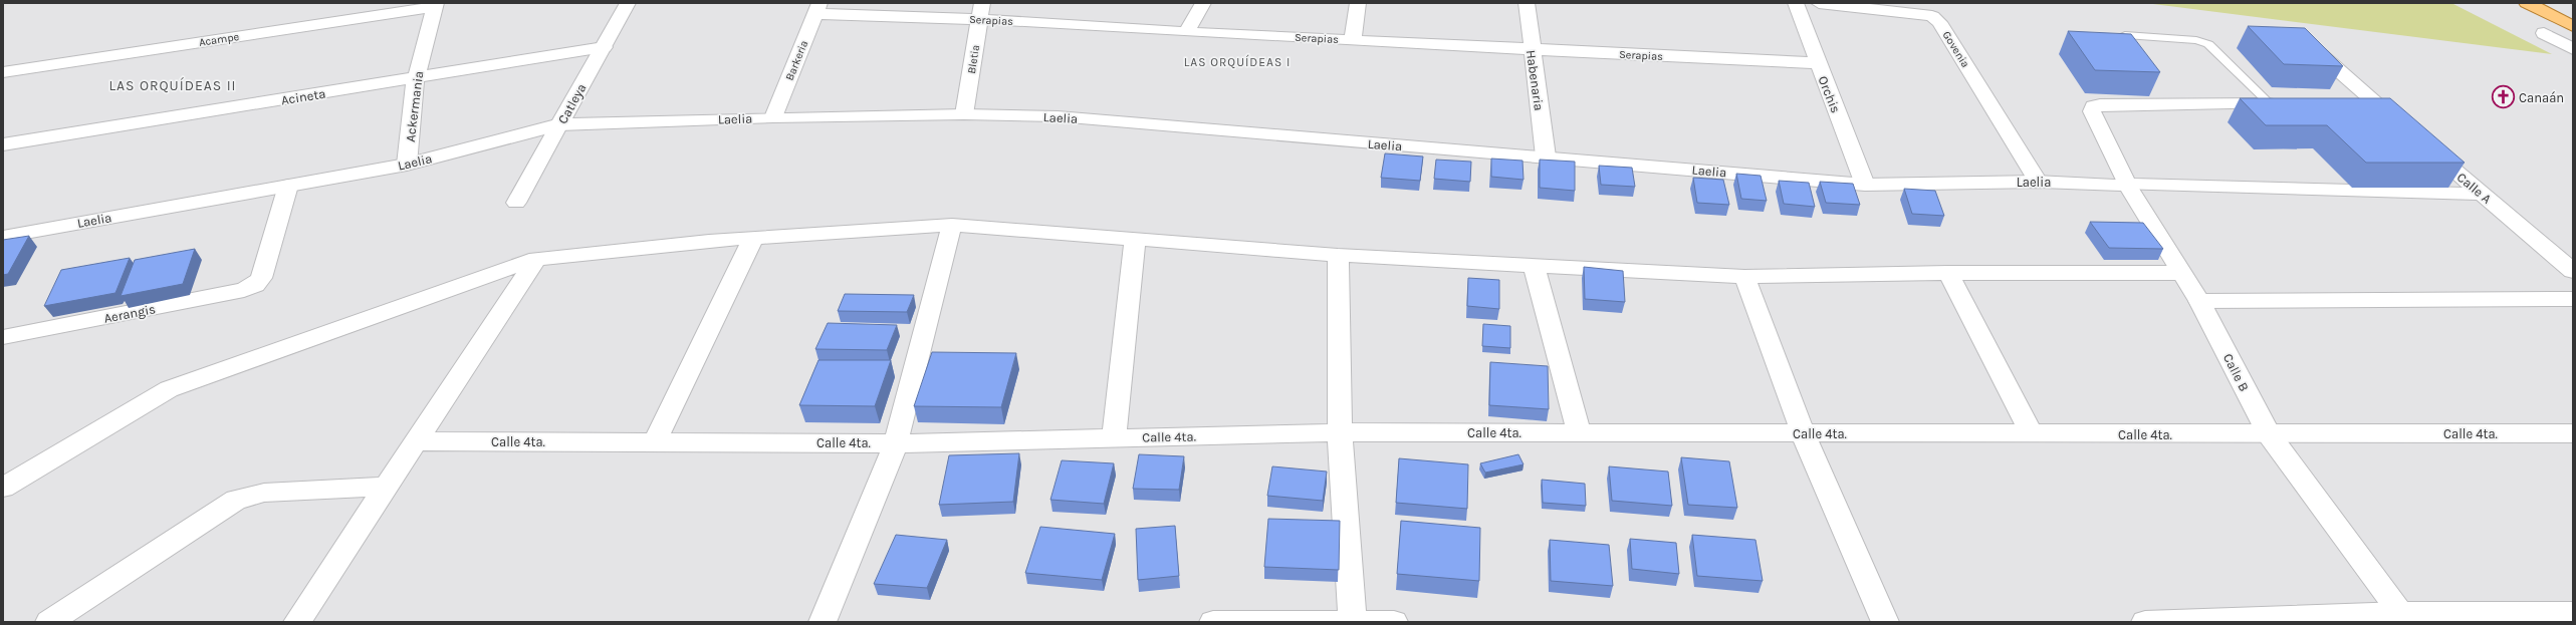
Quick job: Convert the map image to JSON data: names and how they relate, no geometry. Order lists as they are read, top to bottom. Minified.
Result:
{"streets":{"street":["Serapias","Acampe","Govenia","Bletia","Barkeria","Habenaria","Orchis","Acineta","Catleya","Ackermania","Laelia","Calle A","Aerangis","Calle B","Calle 4ta."]},"crossings":[["Serapias","Bletia"],["Serapias","Barkeria"],["Serapias","Habenaria"],["Serapias","Orchis"],["Acampe","Ackermania"],["Govenia","Laelia"],["Bletia","Laelia"],["Barkeria","Laelia"],["Habenaria","Laelia"],["Orchis","Laelia"],["Acineta","Catleya"],["Acineta","Ackermania"],["Catleya","Laelia"],["Ackermania","Laelia"],["Laelia","Calle A"],["Laelia","Aerangis"],["Laelia","Calle B"],["Calle B","Calle 4ta."]],"districts":["LAS ORQUÍDEAS I","LAS ORQUÍDEAS II"],"places":{"church":["Canaán"]}}
